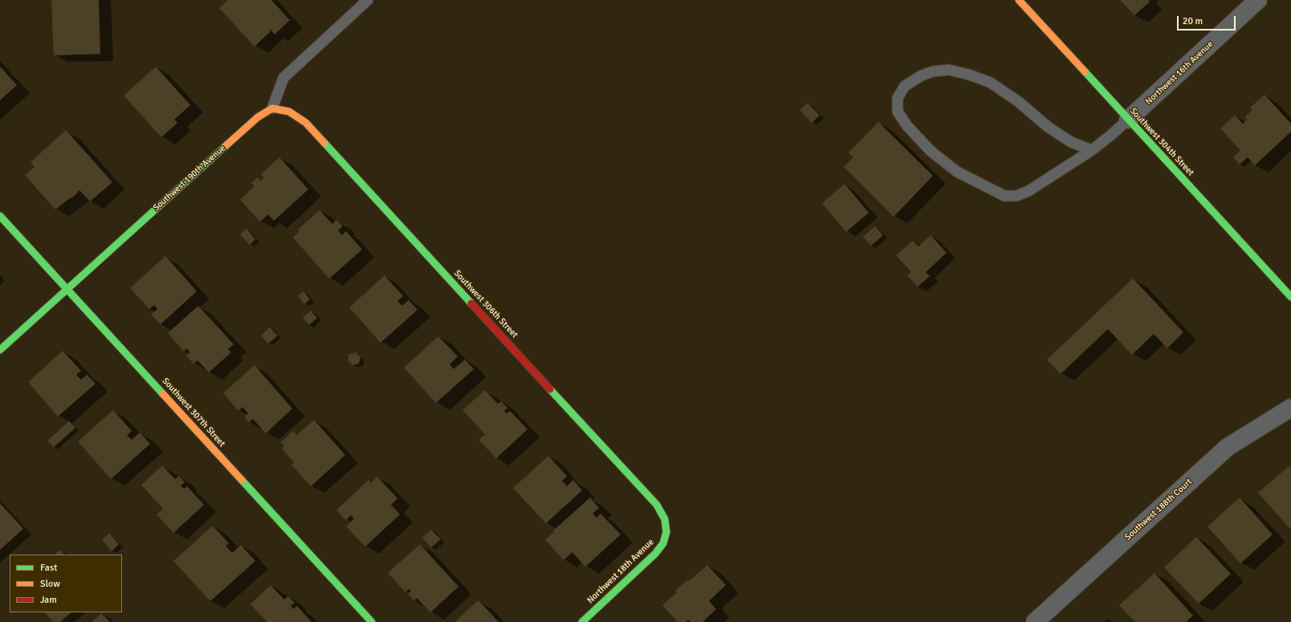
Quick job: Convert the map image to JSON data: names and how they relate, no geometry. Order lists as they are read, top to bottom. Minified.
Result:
{"streets":{"street":["Northwest 16th Avenue","Southwest 304th Street","Southwest 190th Avenue","Southwest 306th Street","Southwest 307th Street","Southwest 188th Court","Northwest 18th Avenue"]},"crossings":[["Northwest 16th Avenue","Southwest 304th Street"],["Southwest 190th Avenue","Southwest 306th Street"],["Southwest 190th Avenue","Southwest 307th Street"],["Southwest 306th Street","Northwest 18th Avenue"]],"legend":["Fast","Slow","Jam"],"scale_bar":"20 m"}
